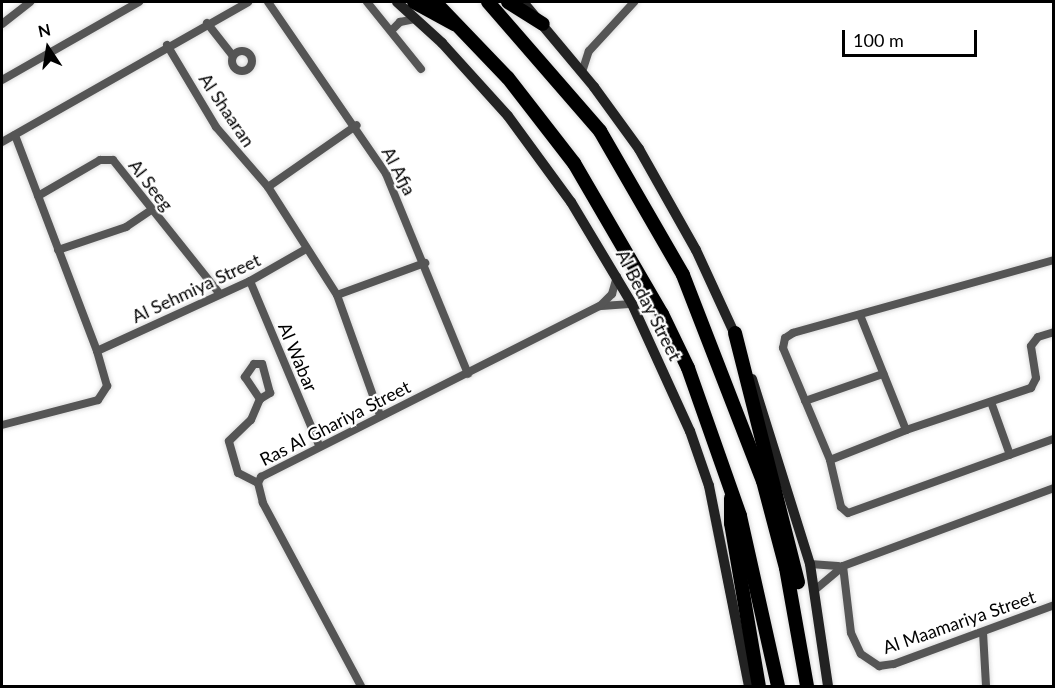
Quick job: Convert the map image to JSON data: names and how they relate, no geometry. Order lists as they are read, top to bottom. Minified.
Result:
{"streets":{"highway":["Al Beday Street"],"street":["Al Shaaran","Al Afja","Al Seeg","Al Sehmiya Street","Al Wabar","Ras Al Ghariya Street","Al Maamariya Street"]},"crossings":[["Al Shaaran","Al Sehmiya Street"],["Al Shaaran","Ras Al Ghariya Street"],["Al Afja","Ras Al Ghariya Street"],["Al Seeg","Al Sehmiya Street"],["Al Sehmiya Street","Al Wabar"],["Al Beday Street","Ras Al Ghariya Street"],["Al Wabar","Ras Al Ghariya Street"]],"scale_bar":"100 m","north":"top"}
